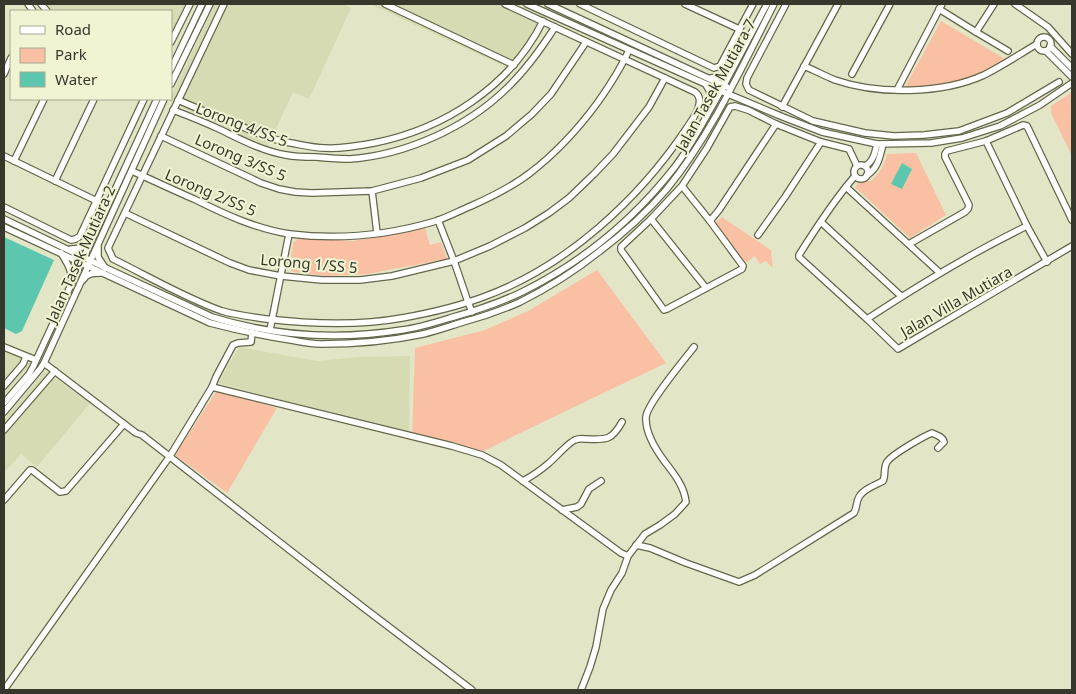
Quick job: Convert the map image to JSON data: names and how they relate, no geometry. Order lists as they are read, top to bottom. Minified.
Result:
{"streets":{"street":["Jalan Tasek Mutiara 7","Lorong 4/SS 5","Lorong 3/SS 5","Lorong 2/SS 5","Jalan Tasek Mutiara 2","Lorong 1/SS 5","Jalan Villa Mutiara"]},"crossings":[["Jalan Tasek Mutiara 7","Lorong 4/SS 5"],["Jalan Tasek Mutiara 7","Lorong 3/SS 5"],["Jalan Tasek Mutiara 7","Lorong 2/SS 5"],["Jalan Tasek Mutiara 7","Jalan Tasek Mutiara 2"],["Jalan Tasek Mutiara 7","Lorong 1/SS 5"],["Lorong 2/SS 5","Jalan Tasek Mutiara 2"]],"legend":["Road","Park","Water"]}
